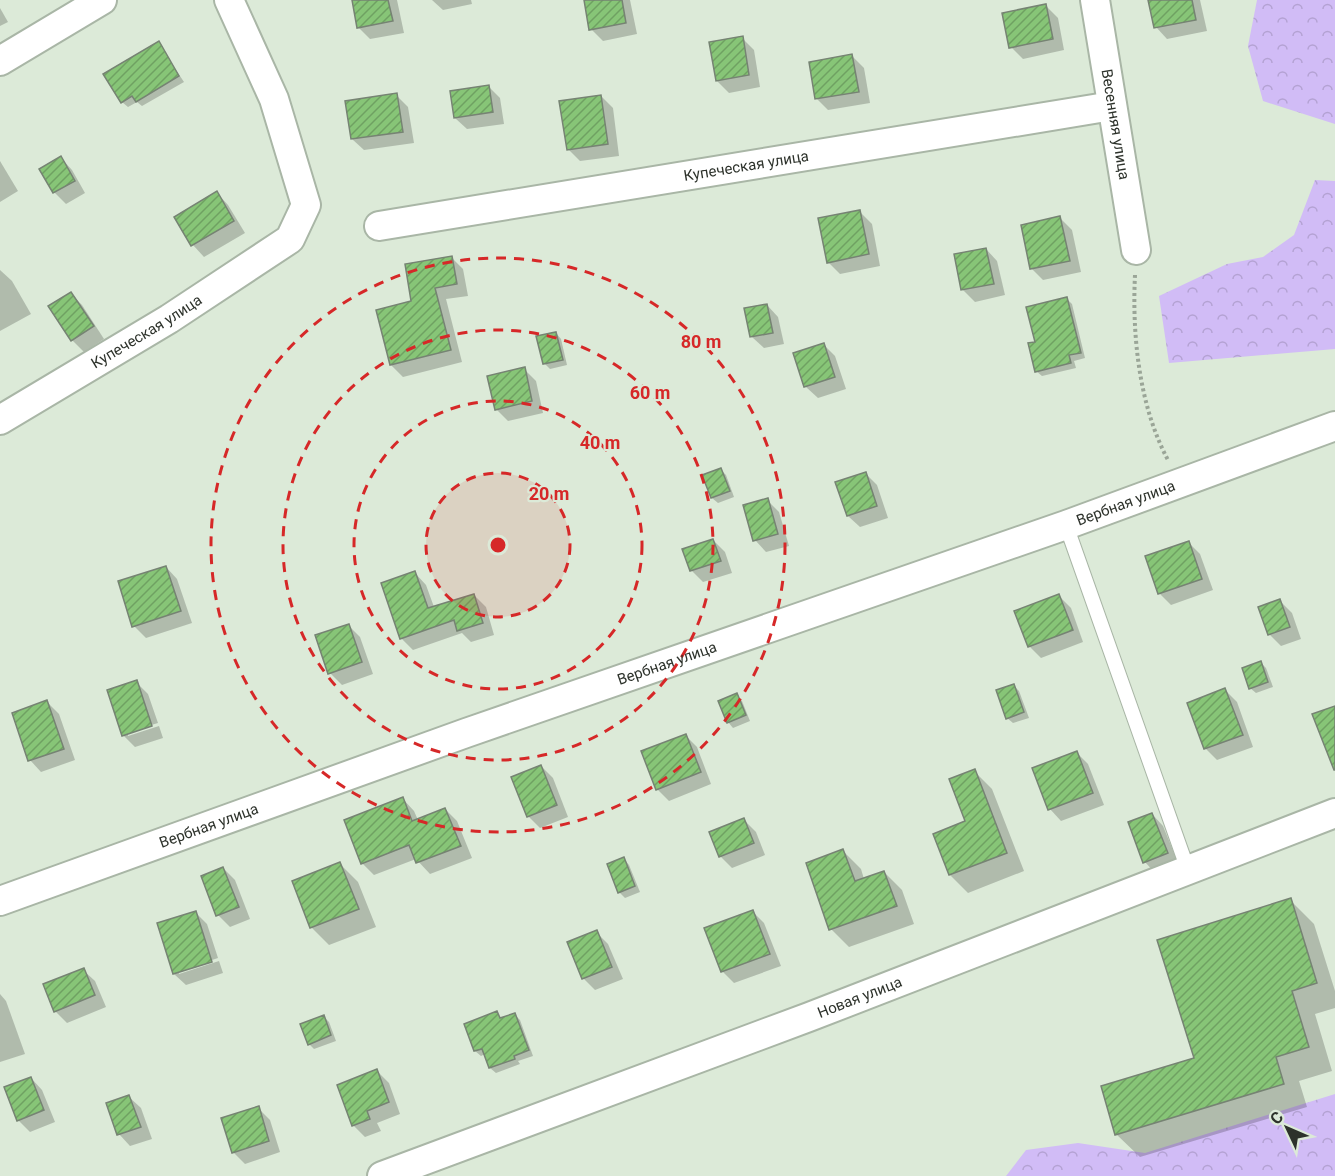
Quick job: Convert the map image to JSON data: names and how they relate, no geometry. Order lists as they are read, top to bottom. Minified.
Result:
{"streets":{"street":["Весенняя улица","Купеческая улица","Вербная улица","Новая улица"]},"crossings":[["Весенняя улица","Купеческая улица"]],"north":"top left","rings":["80 m","60 m","40 m","20 m"]}
